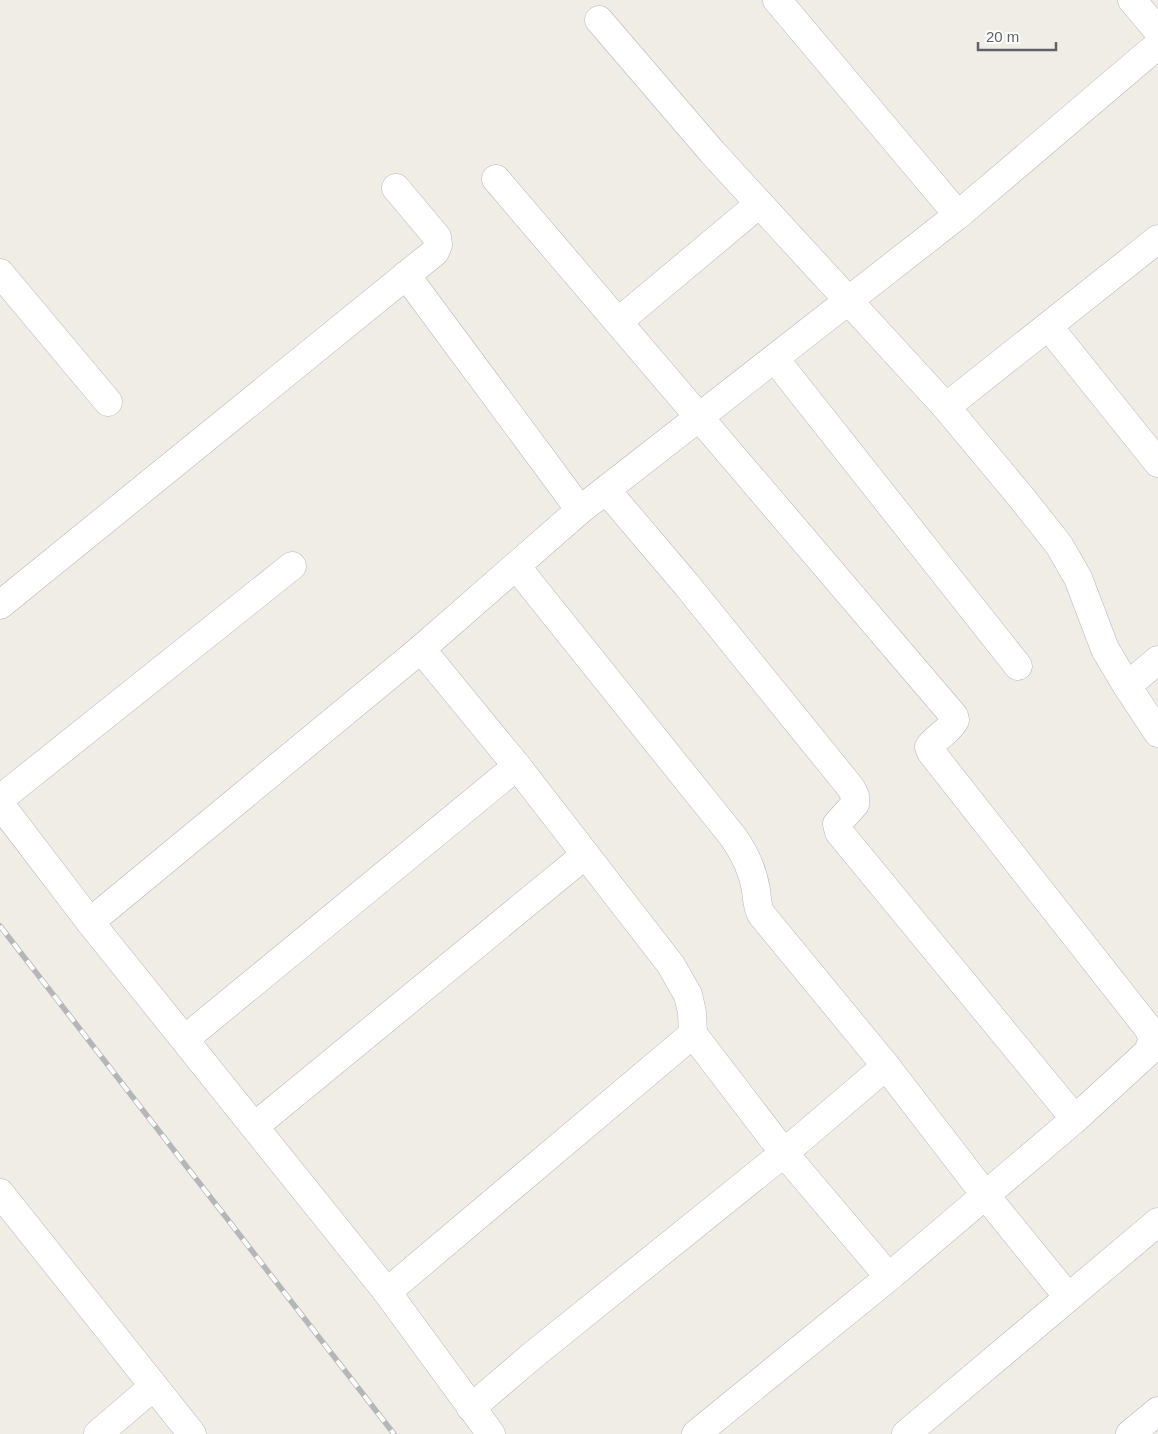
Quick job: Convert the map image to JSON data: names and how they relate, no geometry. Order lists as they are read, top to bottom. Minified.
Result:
{"scale_bar":"20 m"}
